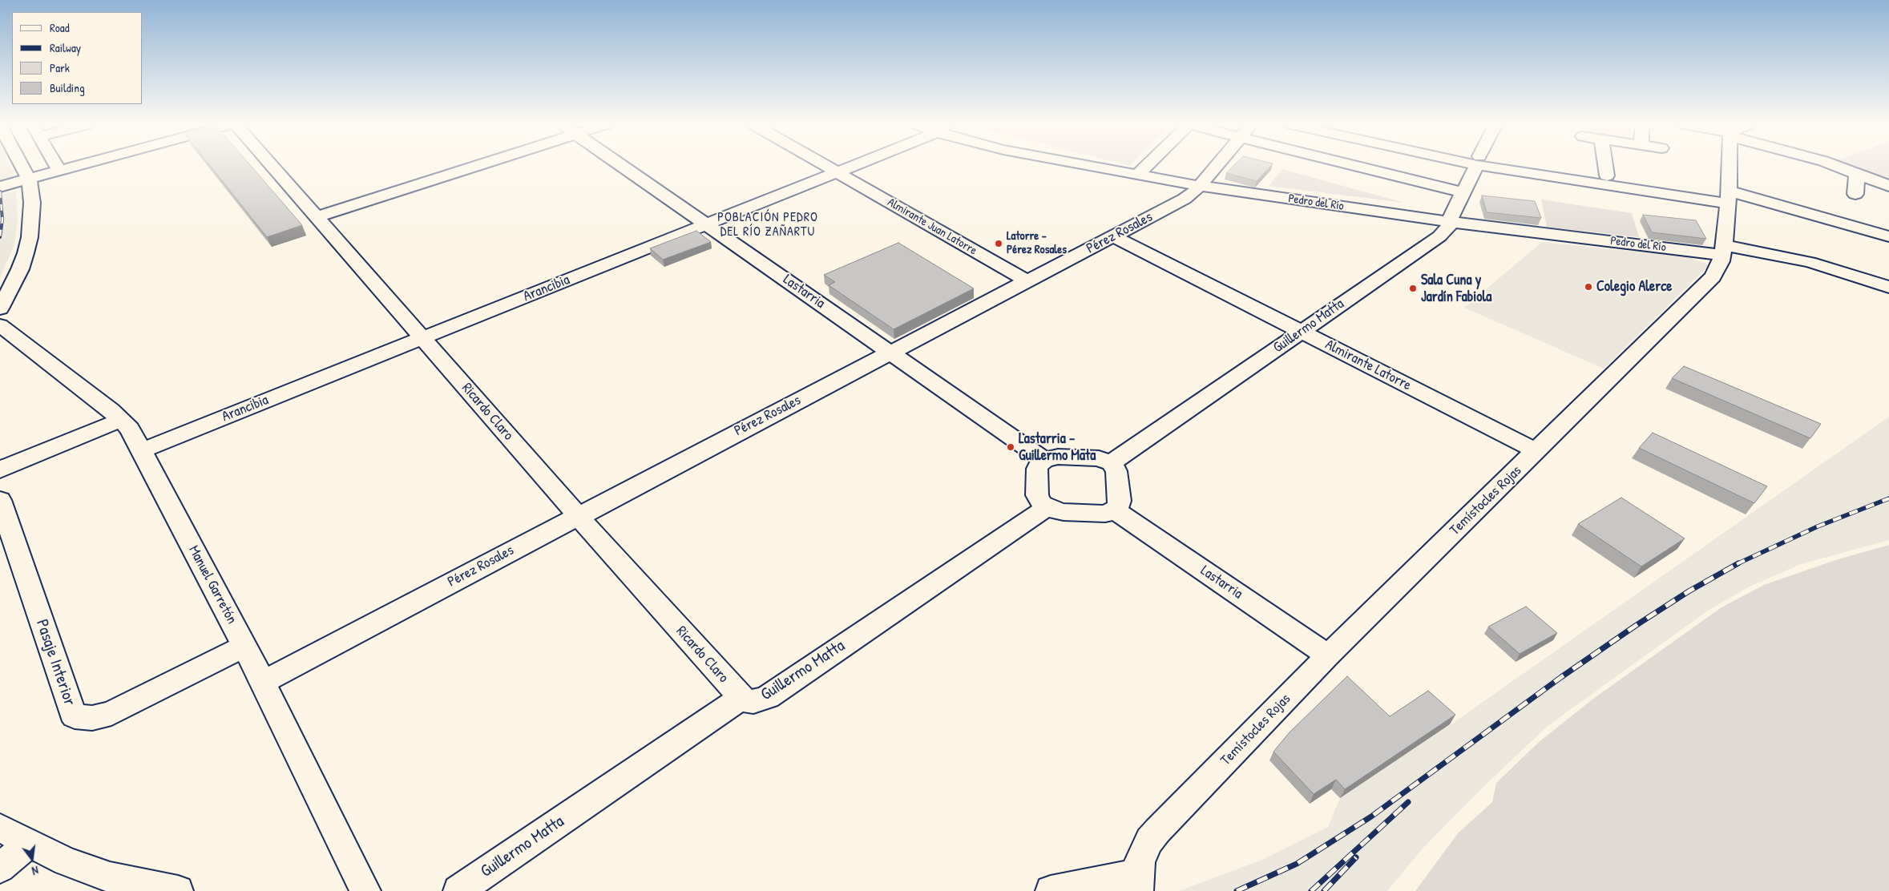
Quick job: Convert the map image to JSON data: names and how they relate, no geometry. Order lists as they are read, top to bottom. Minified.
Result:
{"streets":{"street":["Pedro del Río","Almirante Juan Latorre","Pérez Rosales","Arancibia","Lastarria","Guillermo Matta","Almirante Latorre","Ricardo Claro","Temístocles Rojas","Manuel Garretón","Pasaje Interior"]},"crossings":[["Pedro del Río","Pérez Rosales"],["Pedro del Río","Guillermo Matta"],["Pedro del Río","Temístocles Rojas"],["Almirante Juan Latorre","Pérez Rosales"],["Almirante Juan Latorre","Arancibia"],["Pérez Rosales","Lastarria"],["Pérez Rosales","Almirante Latorre"],["Pérez Rosales","Ricardo Claro"],["Pérez Rosales","Manuel Garretón"],["Arancibia","Lastarria"],["Arancibia","Ricardo Claro"],["Arancibia","Manuel Garretón"],["Lastarria","Guillermo Matta"],["Lastarria","Temístocles Rojas"],["Guillermo Matta","Almirante Latorre"],["Guillermo Matta","Ricardo Claro"],["Almirante Latorre","Temístocles Rojas"],["Manuel Garretón","Pasaje Interior"]],"districts":["POBLACIÓN PEDRO DEL RÍO ZAÑARTU"],"places":["Latorre - Pérez Rosales","Colegio Alerce","Sala Cuna y Jardín Fabiola","Lastarria - Guillermo Mata"],"legend":["Road","Railway","Park","Building"],"north":"bottom"}
